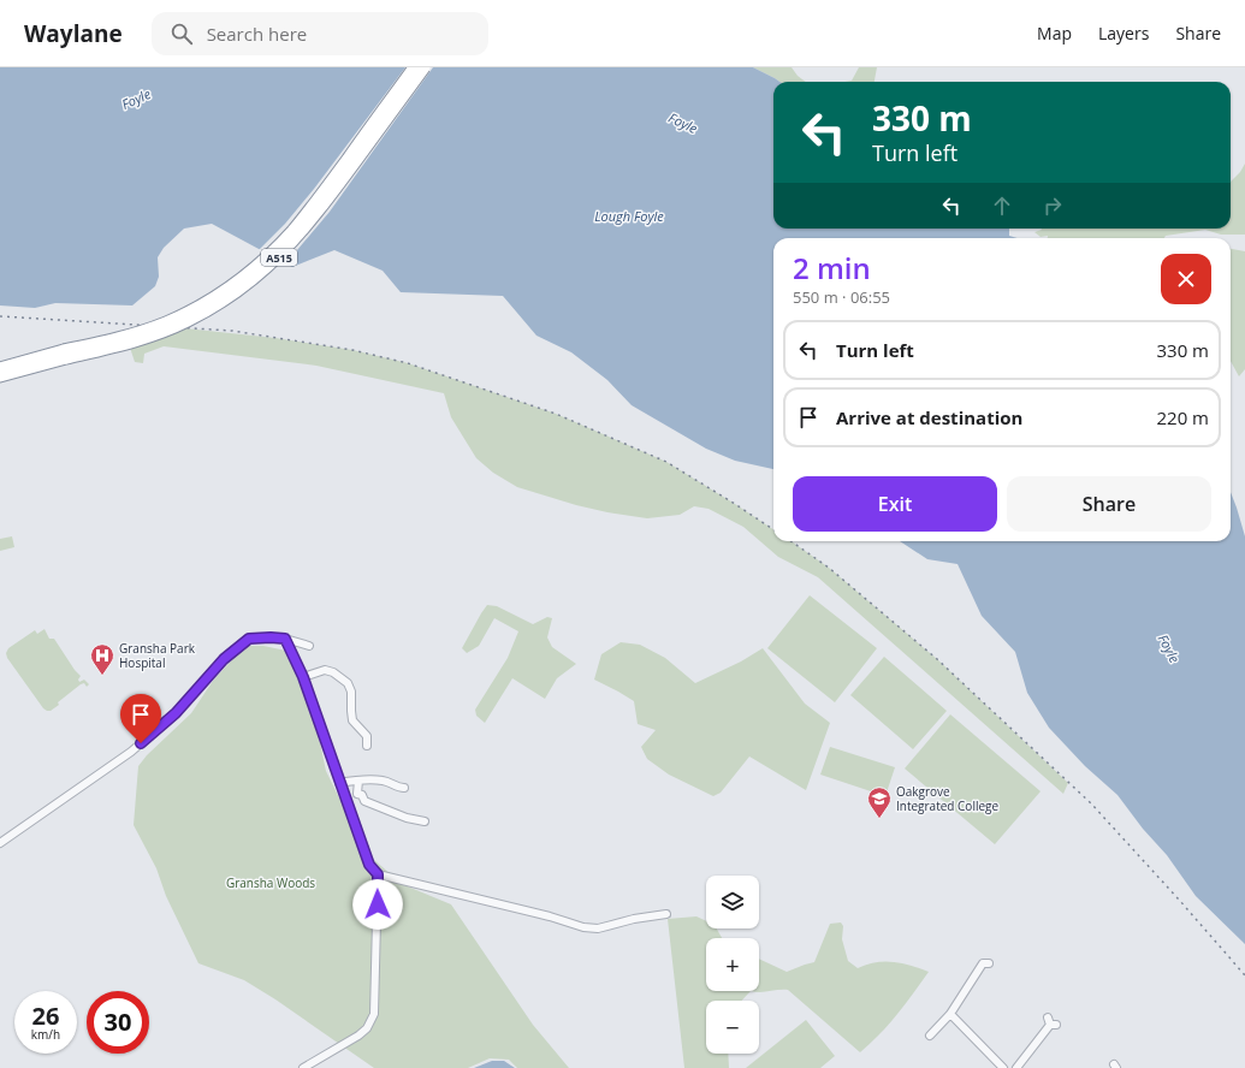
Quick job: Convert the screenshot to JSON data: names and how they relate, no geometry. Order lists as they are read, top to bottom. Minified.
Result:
{"streets":{"highway":["A515"]},"water":["Foyle","Lough Foyle"],"parks":["Gransha Woods"],"places":{"hospital":["Gransha Park Hospital"],"school or university":["Oakgrove Integrated College"]},"page":{"header":"Waylane","search":"Search here","nav":["Map","Layers","Share"],"turn":["330 m","Turn left"],"heading":["2 min","550 m · 06:55"],"list":[{"name":"Turn left","value":"330 m"},{"name":"Arrive at destination","value":"220 m"}],"buttons":["Exit","Share"],"map_buttons":["+","−"],"speed":"26 km/h","limit":"30"}}
